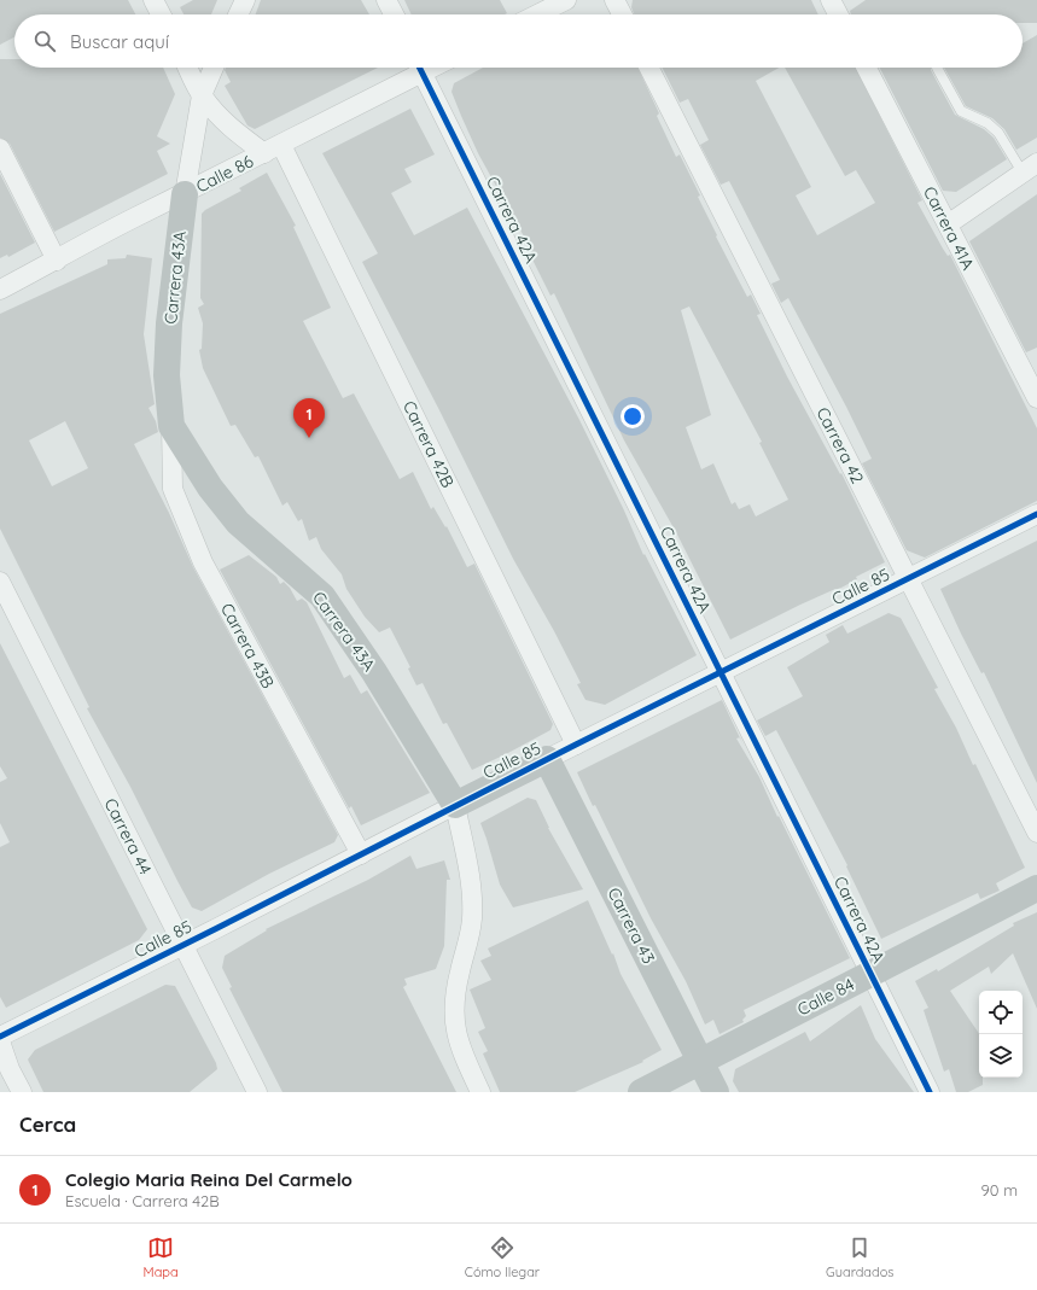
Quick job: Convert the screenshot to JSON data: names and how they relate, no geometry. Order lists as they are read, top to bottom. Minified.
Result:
{"streets":{"street":["Calle 86","Carrera 42A","Carrera 41A","Carrera 43A","Carrera 42B","Carrera 42","Calle 85","Carrera 43B","Carrera 44","Carrera 43","Calle 84"]},"crossings":[["Calle 86","Carrera 43A"],["Calle 86","Carrera 42B"],["Carrera 42A","Calle 85"],["Carrera 42A","Calle 84"],["Carrera 43A","Calle 85"],["Carrera 43A","Carrera 43B"],["Carrera 42B","Calle 85"],["Carrera 42","Calle 85"],["Calle 85","Carrera 43B"],["Calle 85","Carrera 44"],["Calle 85","Carrera 43"],["Carrera 43","Calle 84"]],"page":{"search":"Buscar aquí","pins":"1","heading":"Cerca","list":[{"mark":"1","name":"Colegio Maria Reina Del Carmelo","note":"Escuela · Carrera 42B","value":"90 m"}],"nav":["Mapa","Cómo llegar","Guardados"]}}
